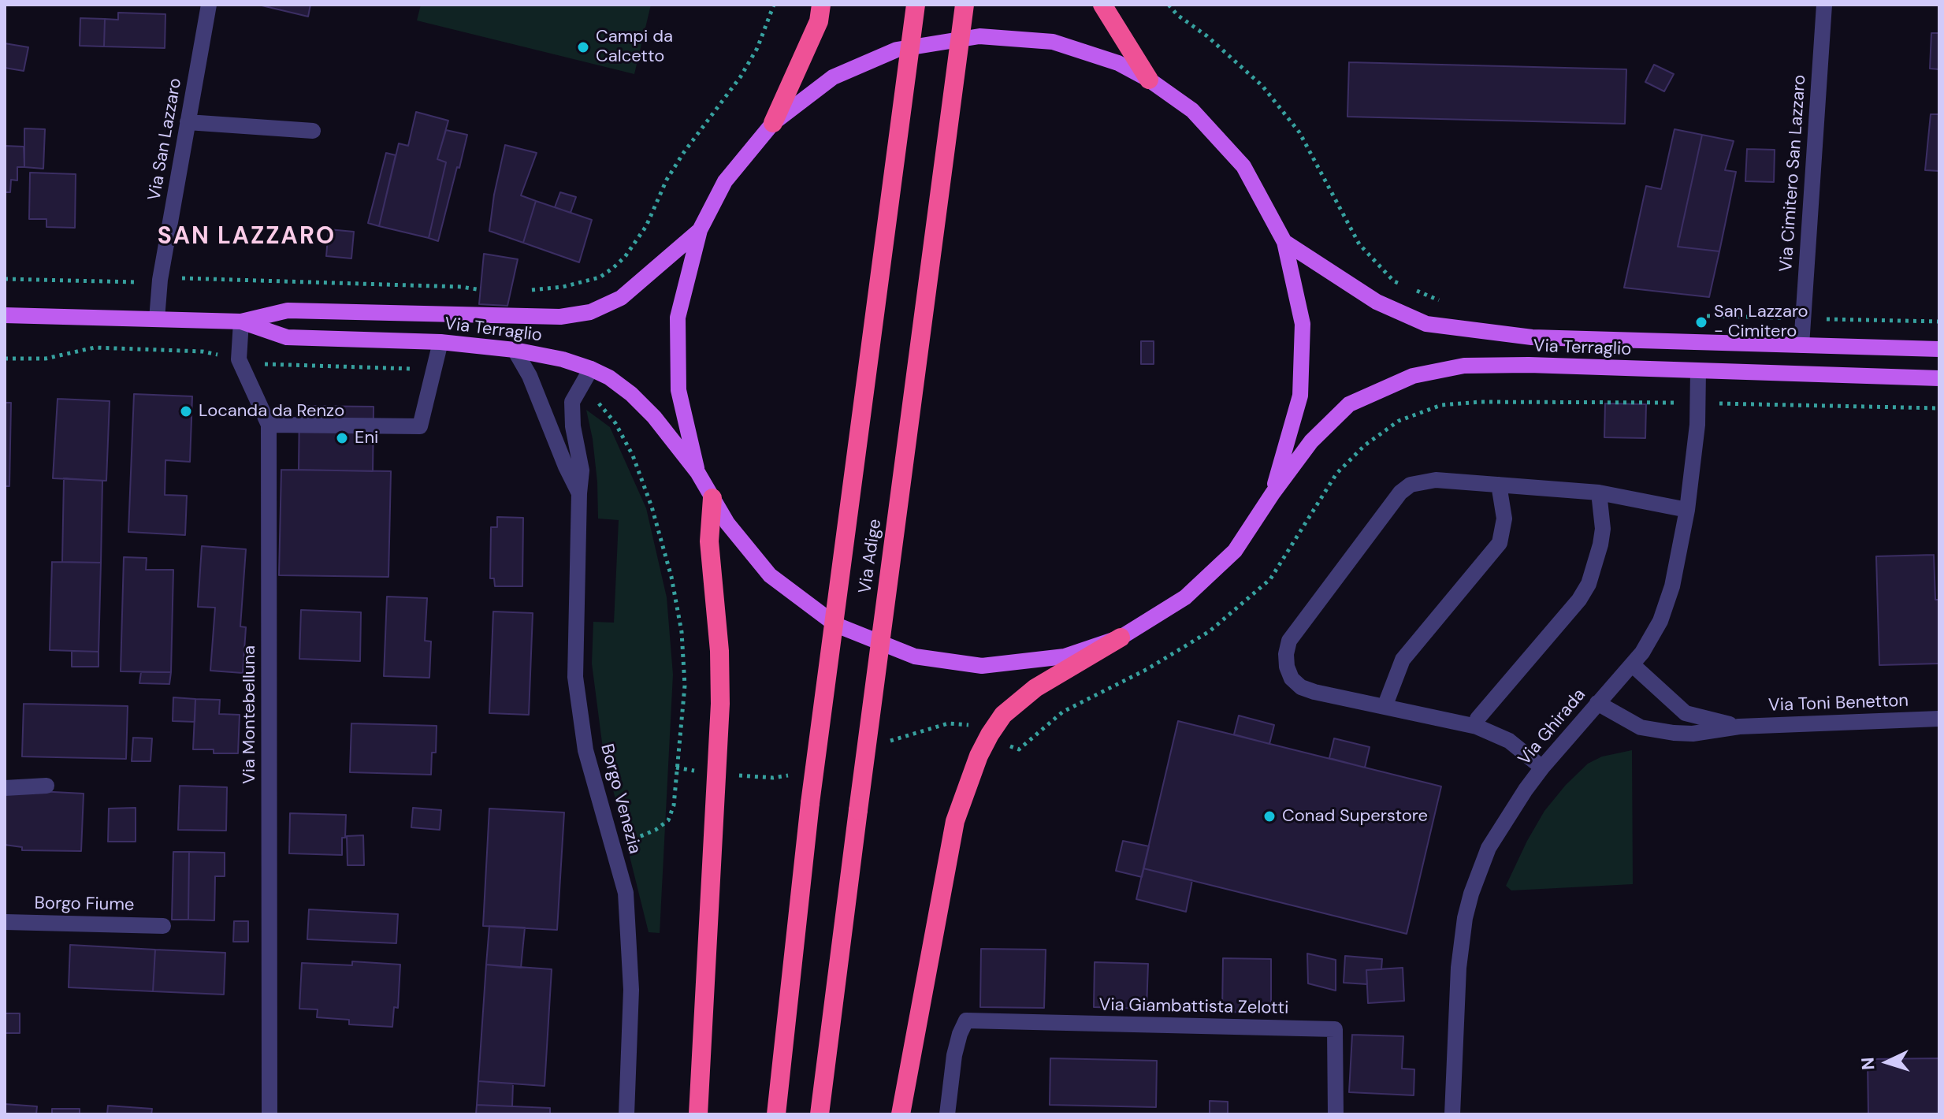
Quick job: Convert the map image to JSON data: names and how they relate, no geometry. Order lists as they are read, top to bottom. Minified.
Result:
{"streets":{"highway":["Via Adige"],"main road":["Via Terraglio"],"street":["Via San Lazzaro","Via Cimitero San Lazzaro","Via Toni Benetton","Via Montebelluna","Via Ghirada","Borgo Venezia","Borgo Fiume","Via Giambattista Zelotti"]},"crossings":[["Via San Lazzaro","Via Terraglio"],["Via Cimitero San Lazzaro","Via Terraglio"],["Via Terraglio","Via Montebelluna"],["Via Terraglio","Via Ghirada"],["Via Terraglio","Borgo Venezia"],["Via Toni Benetton","Via Ghirada"]],"districts":["SAN LAZZARO"],"places":["Campi da Calcetto","San Lazzaro - Cimitero","Locanda da Renzo","Eni","Conad Superstore"],"north":"left"}
